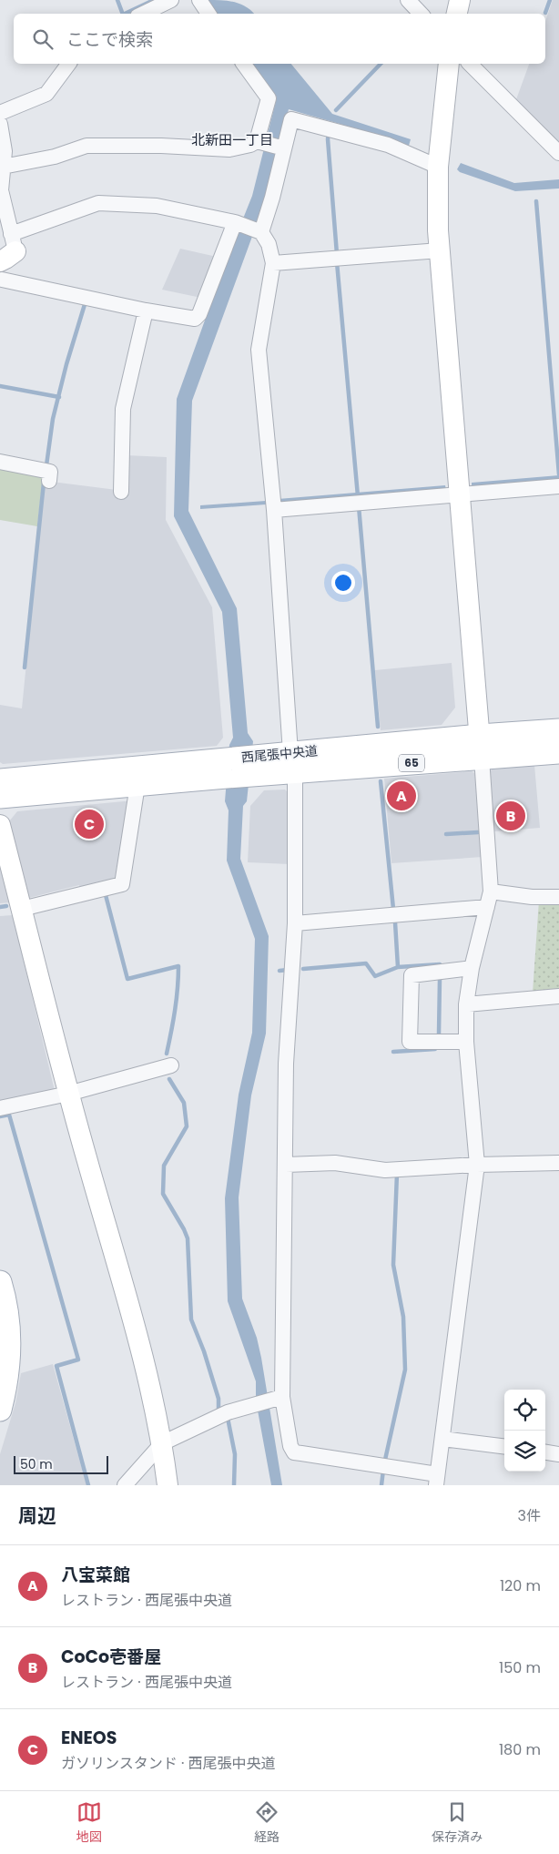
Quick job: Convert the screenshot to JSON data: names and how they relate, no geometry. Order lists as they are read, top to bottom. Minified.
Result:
{"streets":{"main road":["西尾張中央道","65"]},"districts":["北新田一丁目"],"scale_bar":"50 m","page":{"search":"ここで検索","pins":["A","B","C"],"scale":"50 m","heading":["周辺","3件"],"list":[{"mark":"A","name":"八宝菜館","note":"レストラン · 西尾張中央道","value":"120 m"},{"mark":"B","name":"CoCo壱番屋","note":"レストラン · 西尾張中央道","value":"150 m"},{"mark":"C","name":"ENEOS","note":"ガソリンスタンド · 西尾張中央道","value":"180 m"}],"nav":["地図","経路","保存済み"]}}
